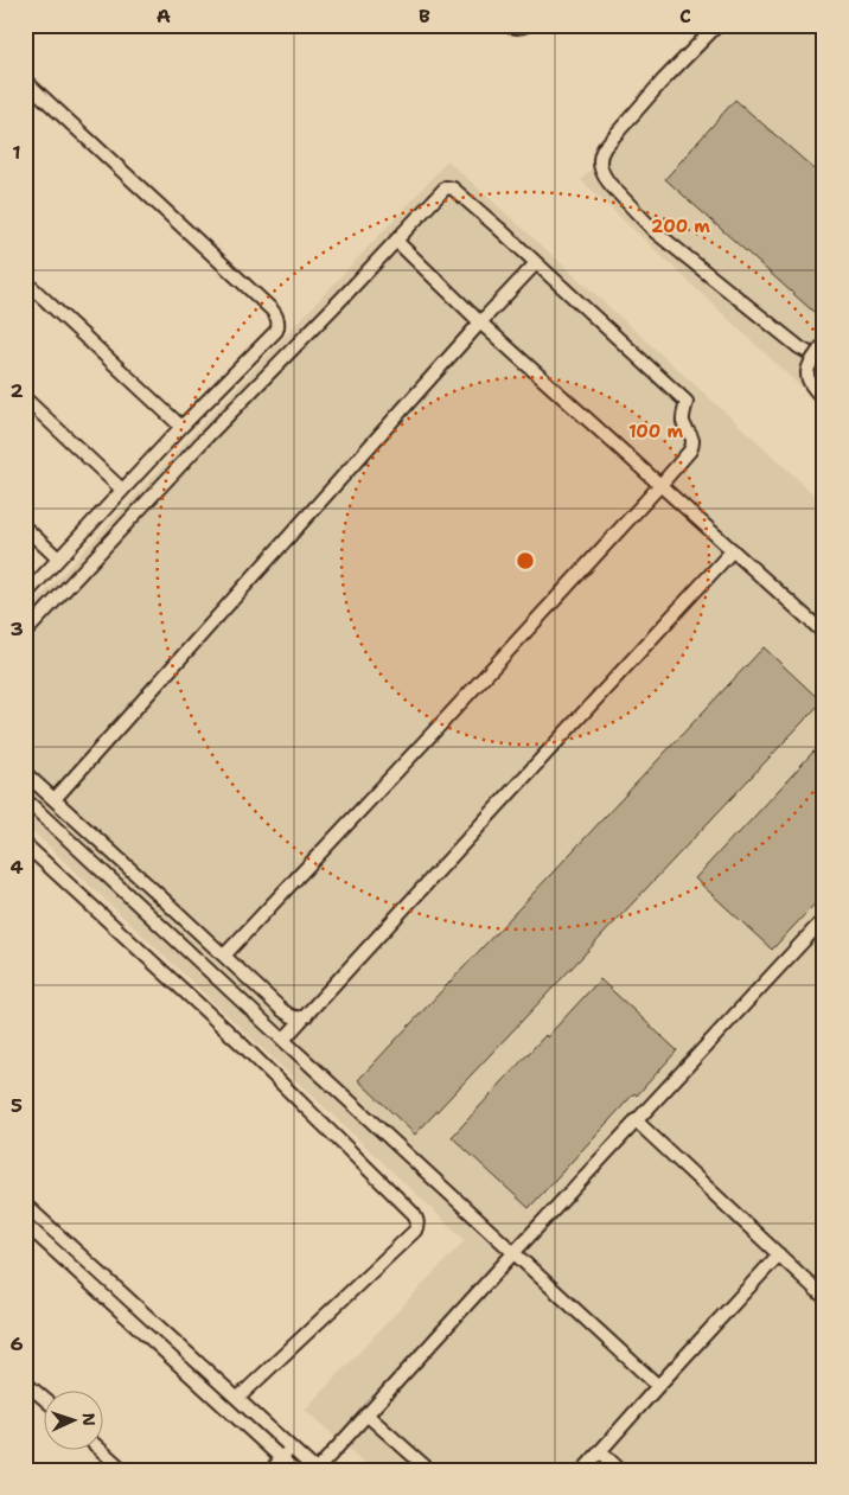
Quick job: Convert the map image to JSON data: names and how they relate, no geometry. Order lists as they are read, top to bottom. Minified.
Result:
{"north":"right","grid":{"columns":["A","B","C"],"rows":["1","2","3","4","5","6"]},"rings":["200 m","100 m"]}
